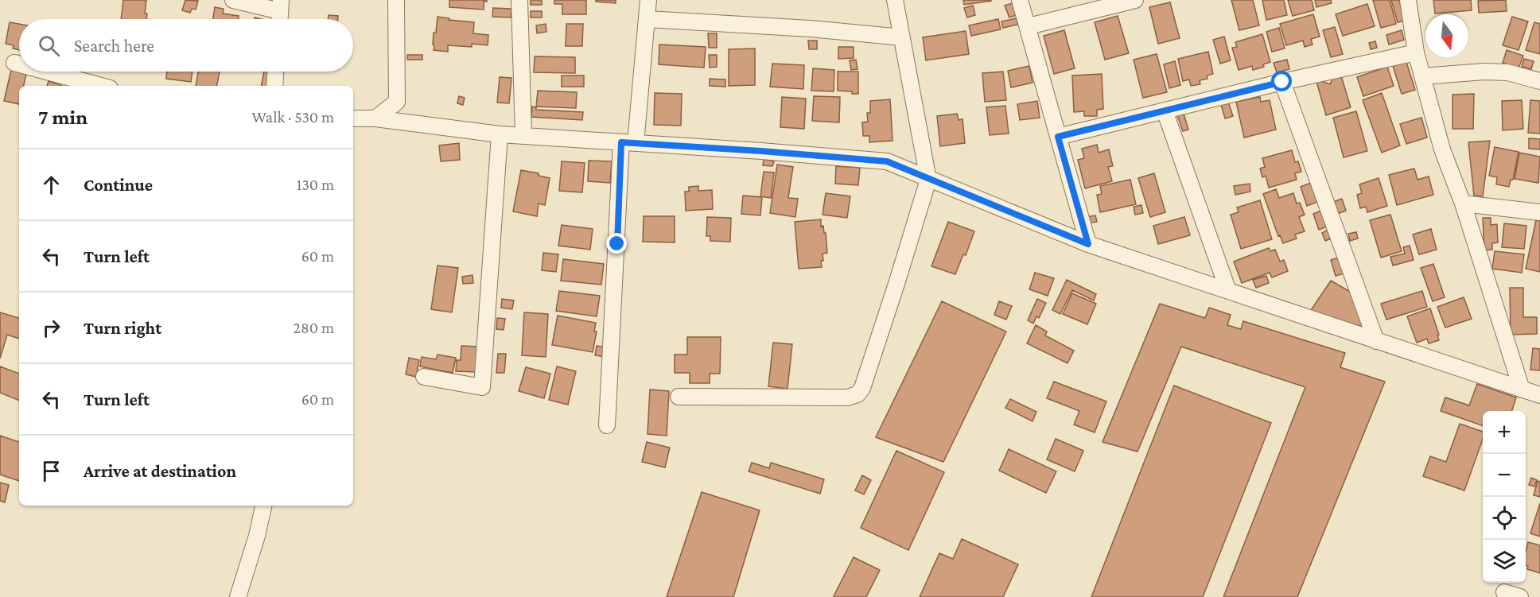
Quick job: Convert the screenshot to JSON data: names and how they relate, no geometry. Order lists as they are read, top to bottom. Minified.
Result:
{"north":"bottom","page":{"search":"Search here","heading":["7 min","Walk · 530 m"],"list":[["Continue","130 m"],["Turn left","60 m"],["Turn right","280 m"],["Turn left","60 m"],"Arrive at destination"],"map_buttons":["+","−"]}}
